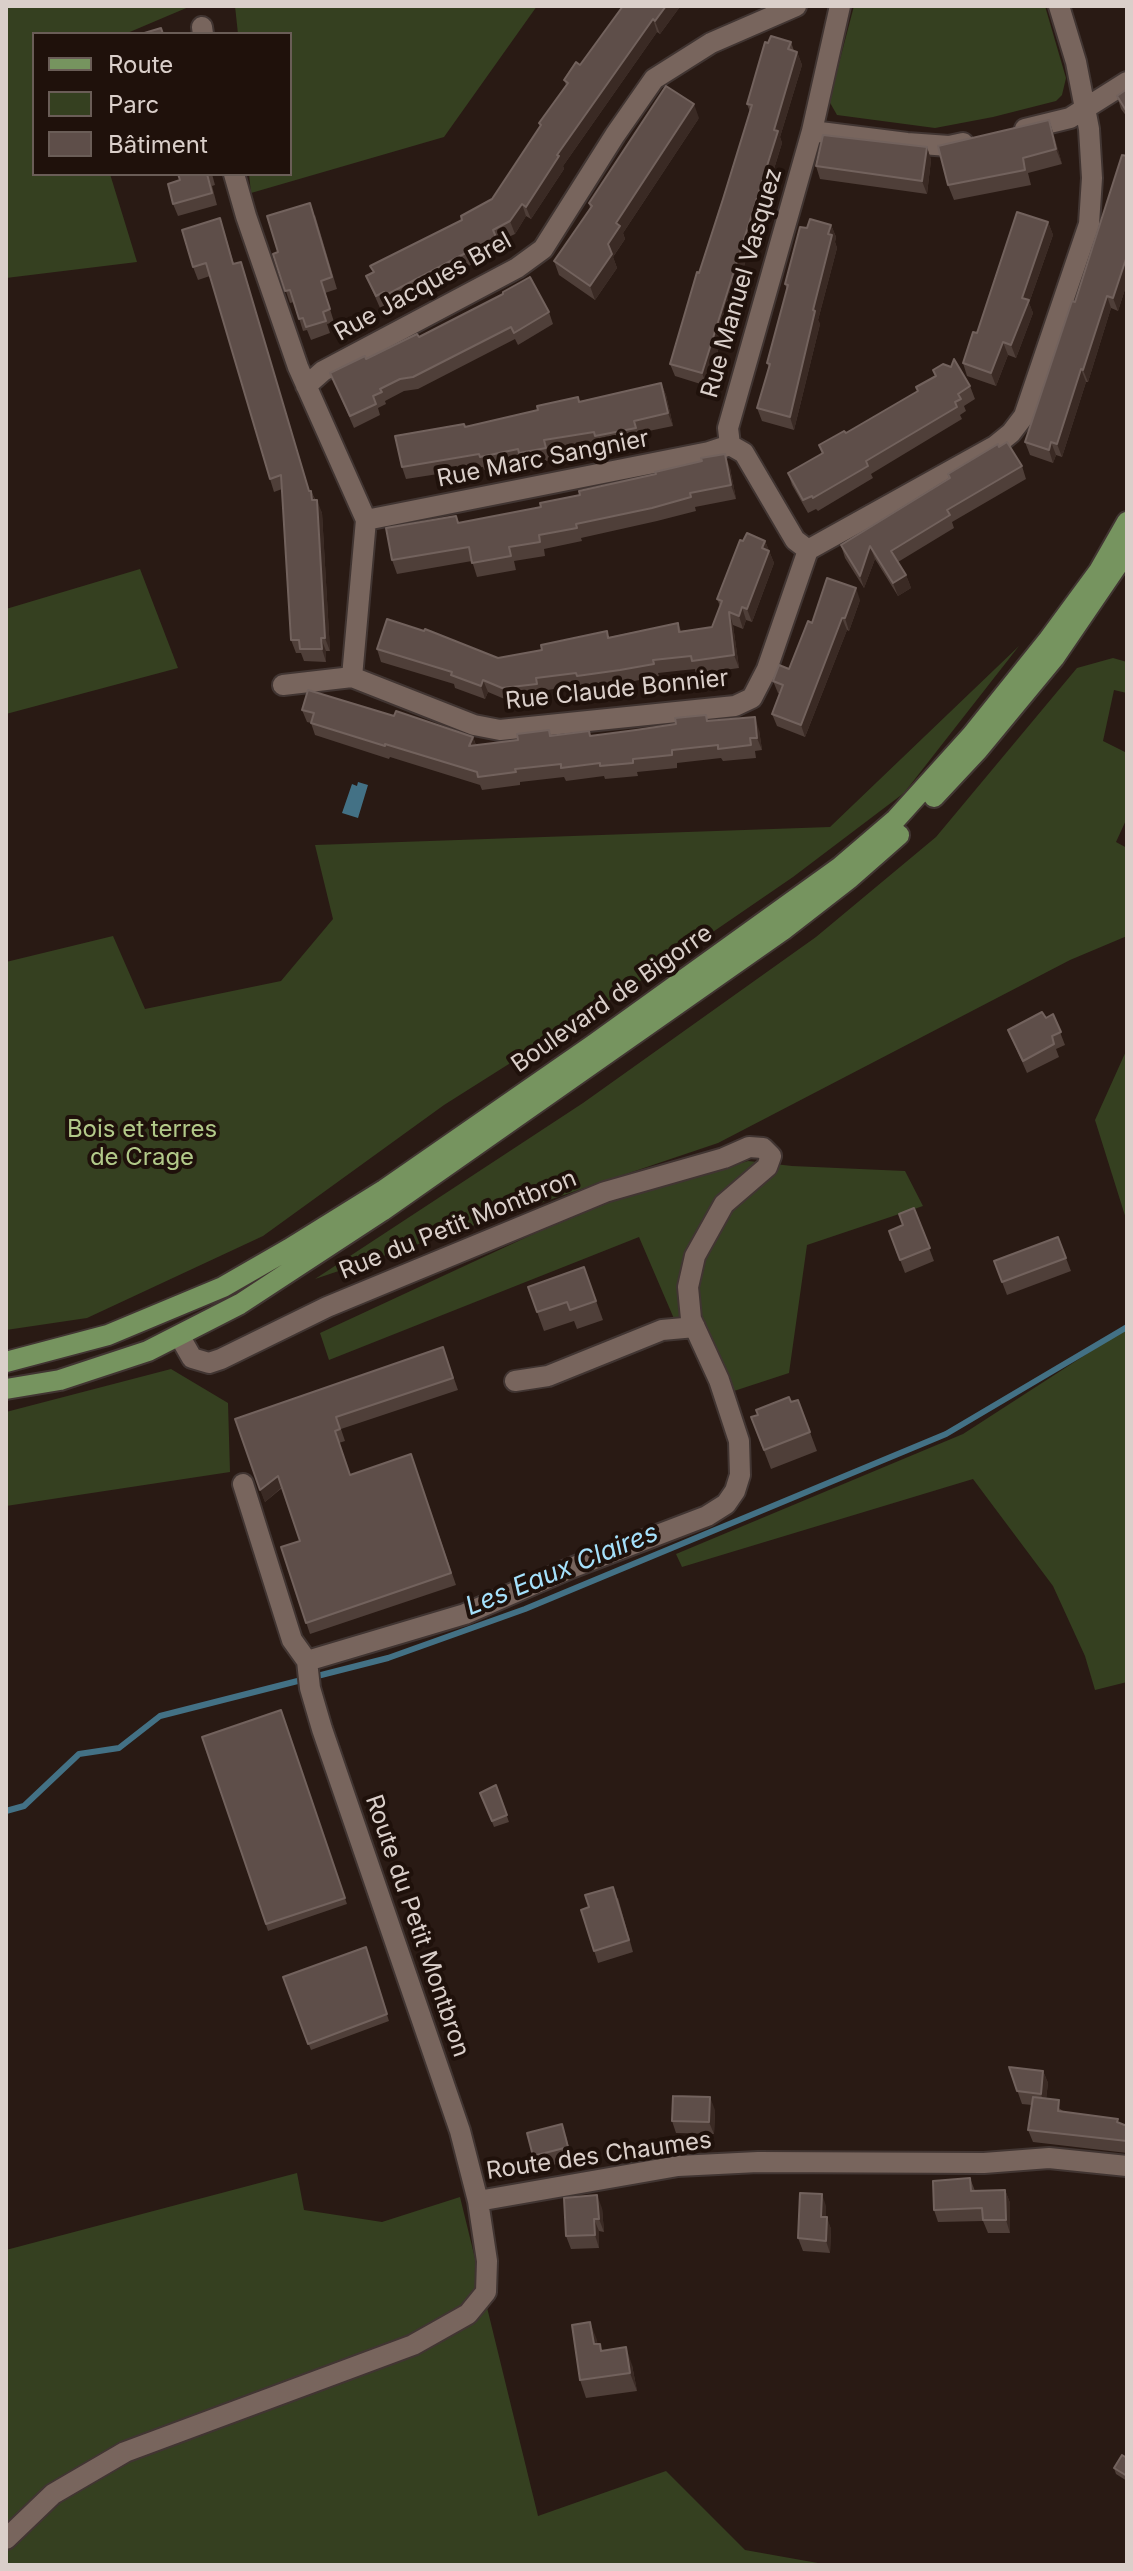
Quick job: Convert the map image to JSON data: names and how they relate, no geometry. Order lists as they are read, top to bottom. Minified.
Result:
{"streets":{"main road":["Boulevard de Bigorre"],"street":["Rue Manuel Vasquez","Rue Jacques Brel","Rue Marc Sangnier","Rue Claude Bonnier","Rue du Petit Montbron","Route du Petit Montbron","Route des Chaumes"]},"crossings":[["Rue Manuel Vasquez","Rue Marc Sangnier"],["Boulevard de Bigorre","Rue du Petit Montbron"],["Route du Petit Montbron","Route des Chaumes"]],"water":["Les Eaux Claires"],"parks":["Bois et terres de Crage"],"legend":["Route","Parc","Bâtiment"]}
